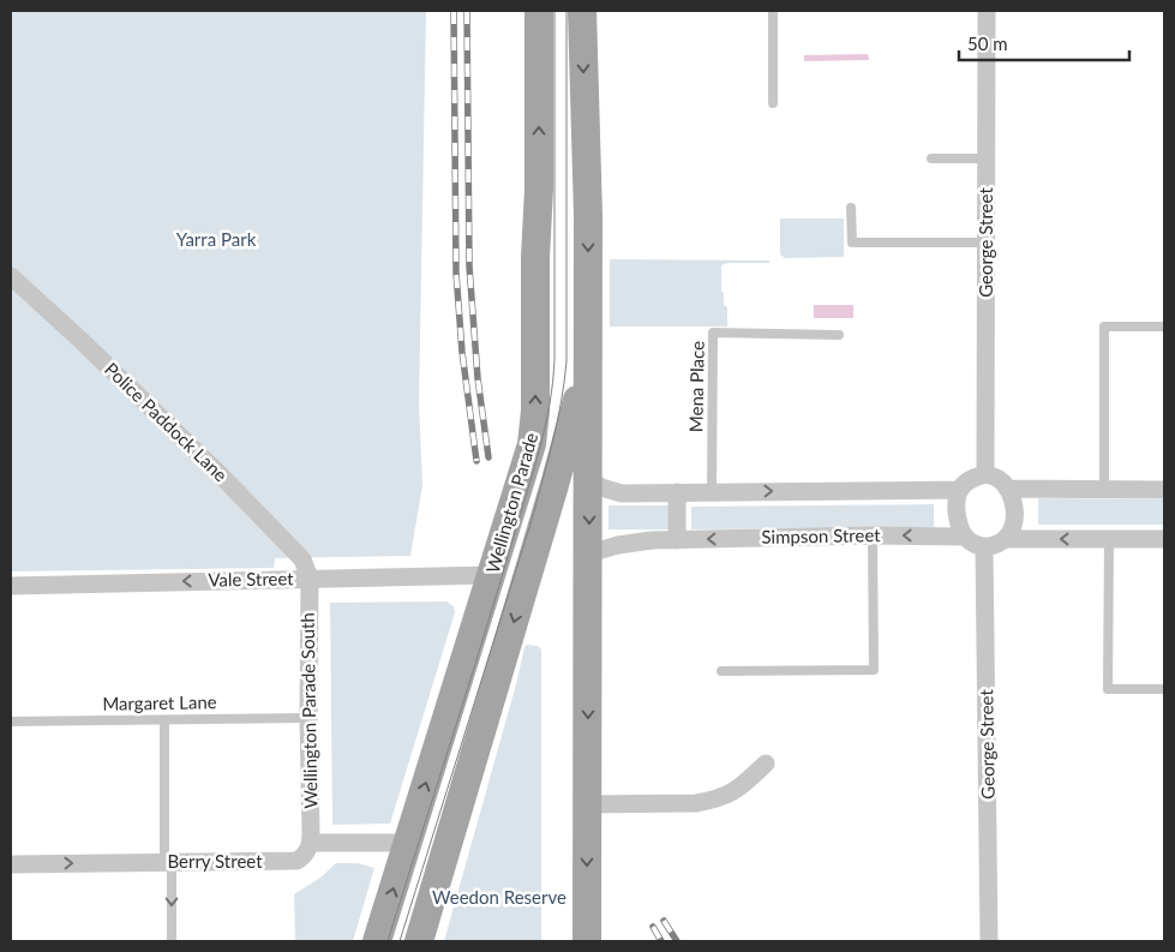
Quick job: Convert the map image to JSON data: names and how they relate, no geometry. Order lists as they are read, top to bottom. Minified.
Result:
{"streets":{"main road":["Wellington Parade"],"street":["George Street","Police Paddock Lane","Simpson Street","Vale Street","Wellington Parade South","Berry Street"],"lane":["Mena Place","Margaret Lane"]},"crossings":[["George Street","Simpson Street"],["Police Paddock Lane","Vale Street"],["Police Paddock Lane","Wellington Parade South"],["Wellington Parade","Simpson Street"],["Wellington Parade","Vale Street"],["Vale Street","Wellington Parade South"],["Margaret Lane","Wellington Parade South"],["Wellington Parade South","Berry Street"]],"one_way":["Vale Street","Berry Street"],"parks":["Yarra Park","Weedon Reserve"],"scale_bar":"50 m"}
